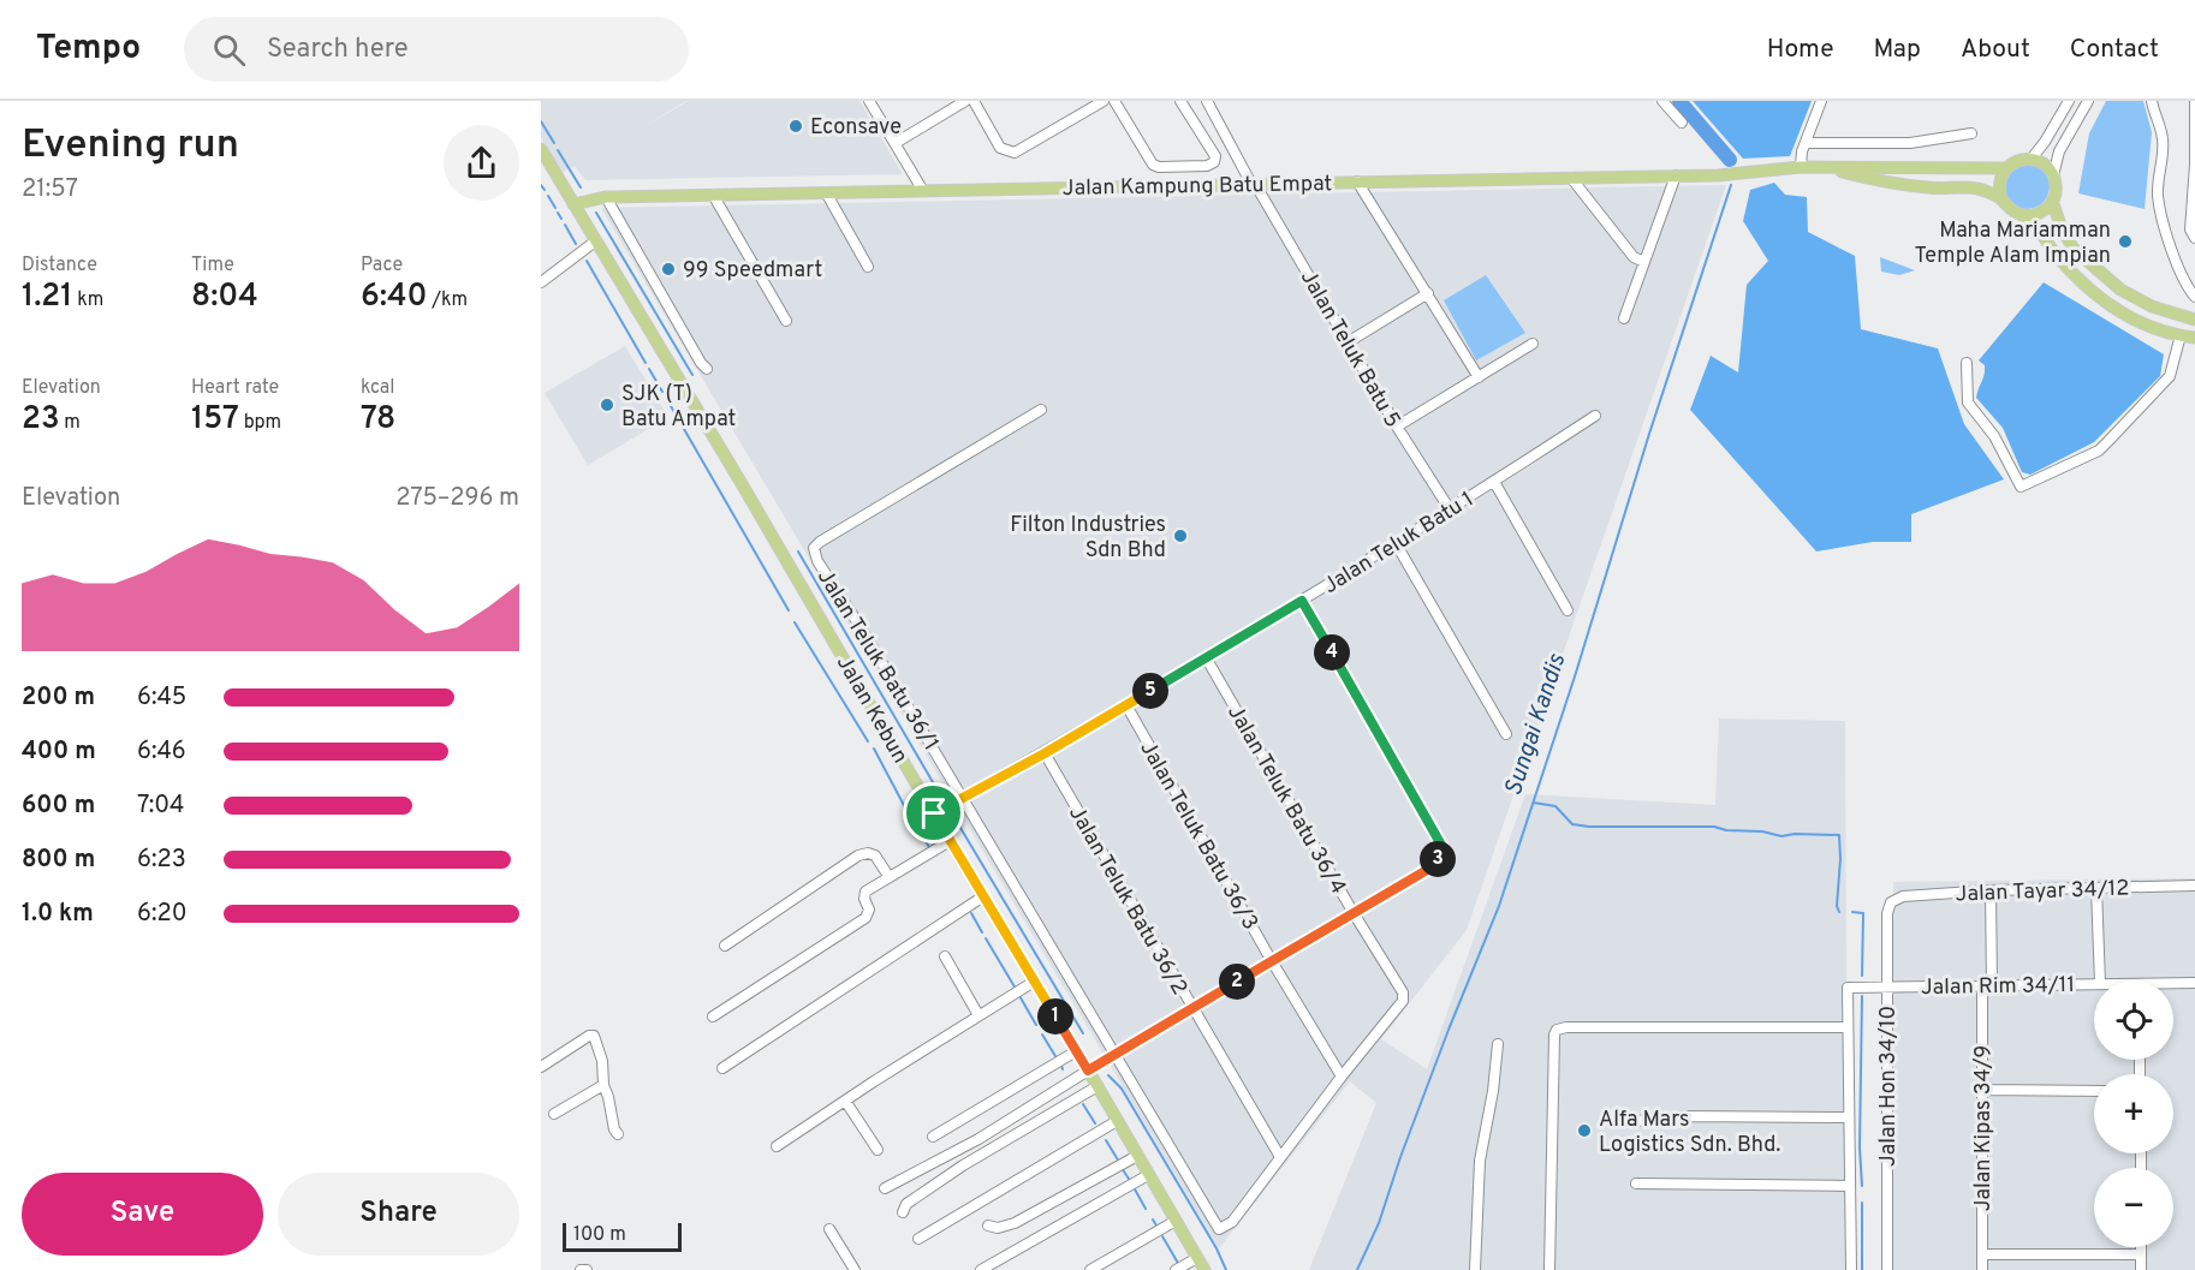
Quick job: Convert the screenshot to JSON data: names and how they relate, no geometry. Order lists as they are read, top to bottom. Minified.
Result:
{"streets":{"main road":["Jalan Kampung Batu Empat","Jalan Kebun"],"street":["Jalan Teluk Batu 5","Jalan Teluk Batu 1","Jalan Teluk Batu 36/1","Jalan Teluk Batu 36/4","Jalan Teluk Batu 36/3","Jalan Tayar 34/12","Jalan Teluk Batu 36/2","Jalan Rim 34/11","Jalan Hon 34/10","Jalan Kipas 34/9"]},"crossings":[["Jalan Kampung Batu Empat","Jalan Teluk Batu 5"],["Jalan Kampung Batu Empat","Jalan Kebun"],["Jalan Teluk Batu 5","Jalan Teluk Batu 1"],["Jalan Teluk Batu 1","Jalan Teluk Batu 36/1"],["Jalan Teluk Batu 1","Jalan Kebun"],["Jalan Teluk Batu 1","Jalan Teluk Batu 36/4"],["Jalan Teluk Batu 1","Jalan Teluk Batu 36/3"],["Jalan Teluk Batu 1","Jalan Teluk Batu 36/2"],["Jalan Teluk Batu 36/1","Jalan Teluk Batu 36/2"],["Jalan Teluk Batu 36/4","Jalan Teluk Batu 36/3"],["Jalan Tayar 34/12","Jalan Hon 34/10"],["Jalan Tayar 34/12","Jalan Kipas 34/9"],["Jalan Rim 34/11","Jalan Hon 34/10"],["Jalan Rim 34/11","Jalan Kipas 34/9"]],"water":["Sungai Kandis"],"places":["Econsave","Maha Mariamman Temple Alam Impian","99 Speedmart","SJK (T) Batu Ampat","Filton Industries Sdn Bhd","Alfa Mars Logistics Sdn. Bhd."],"scale_bar":"100 m","page":{"header":"Tempo","search":"Search here","nav":["Home","Map","About","Contact"],"heading":["Evening run","21:57"],"stats":[["Distance","1.21 km"],["Time","8:04"],["Pace","6:40 /km"],["Elevation","23 m"],["Heart rate","157 bpm"],["kcal","78"]],"chart":["Elevation","275–296 m"],"pins":["4","5","3","2","1"],"list":[{"name":"200 m","note":"6:45"},{"name":"400 m","note":"6:46"},{"name":"600 m","note":"7:04"},{"name":"800 m","note":"6:23"},{"name":"1.0 km","note":"6:20"}],"map_buttons":["+","−"],"buttons":["Save","Share"],"scale":"100 m"}}
